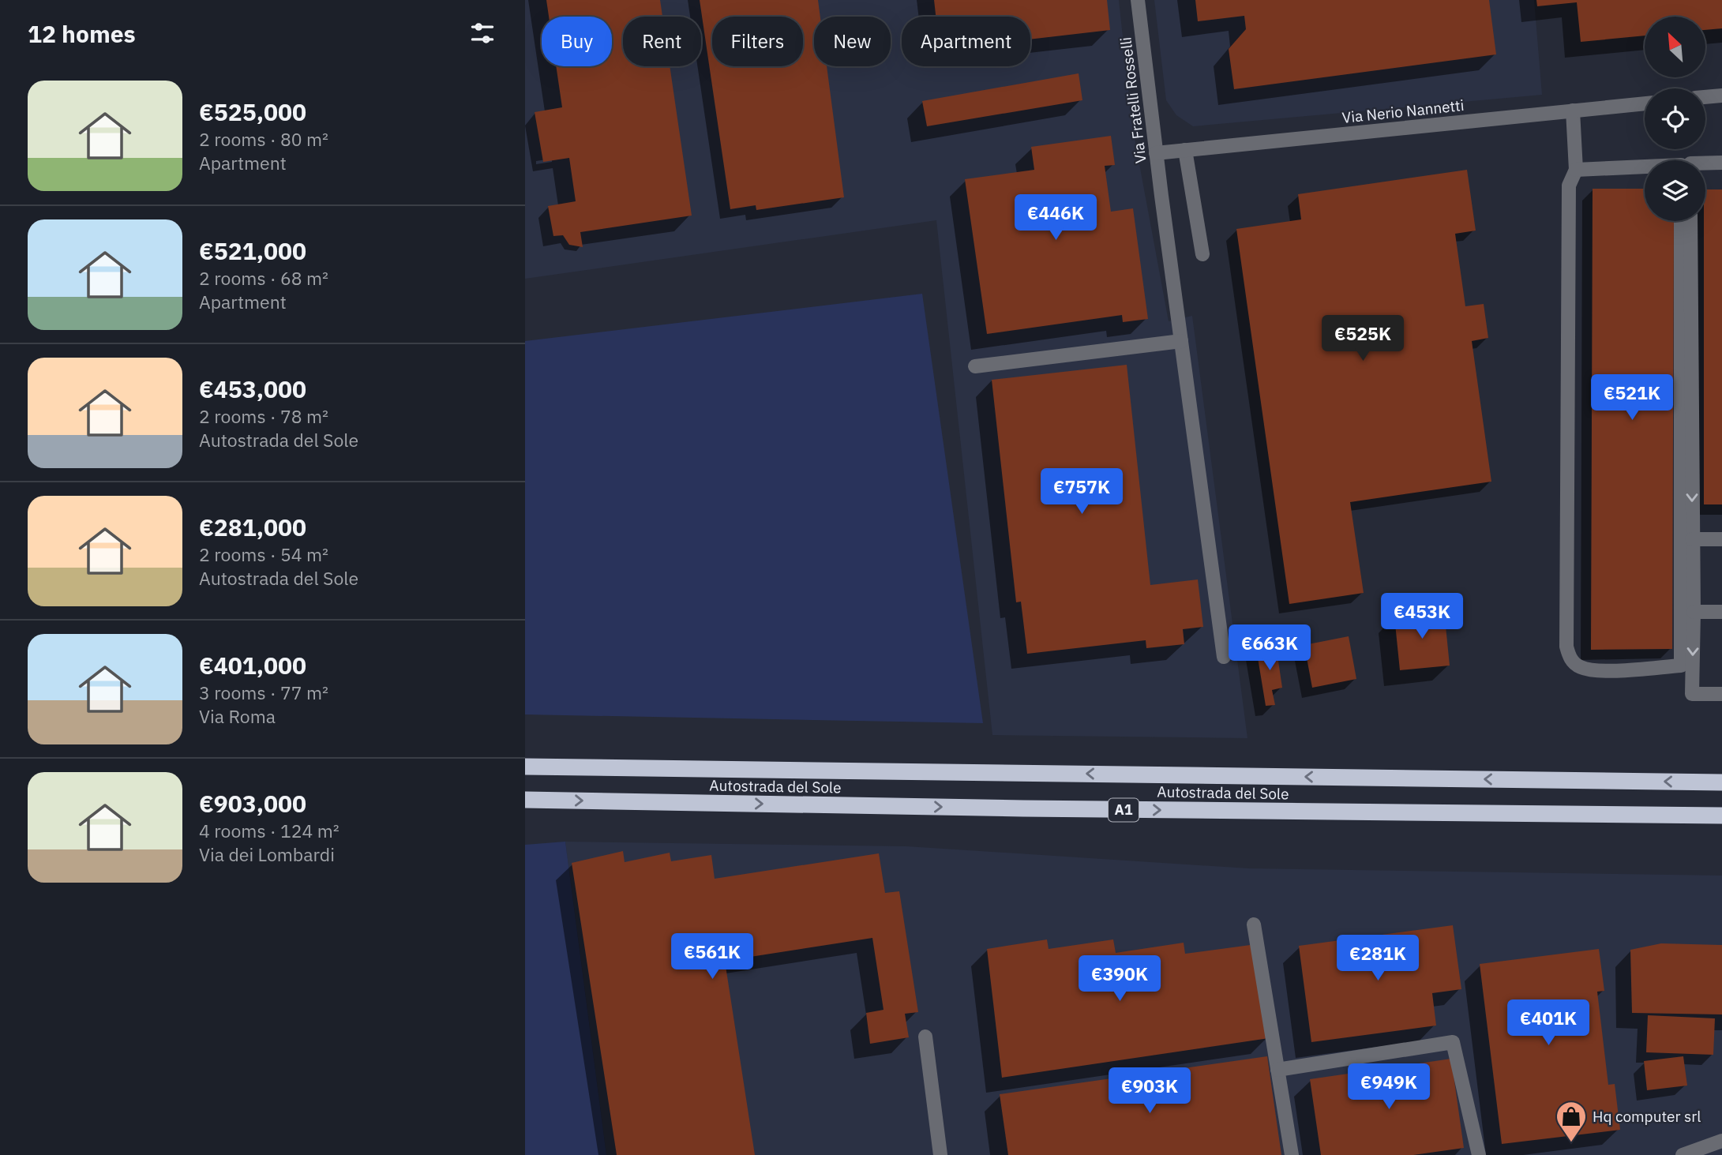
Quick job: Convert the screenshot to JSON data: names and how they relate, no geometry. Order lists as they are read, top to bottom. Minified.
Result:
{"streets":{"highway":["Autostrada del Sole","A1"],"street":["Via Fratelli Rosselli","Via Nerio Nannetti"]},"crossings":[["Via Fratelli Rosselli","Via Nerio Nannetti"]],"places":{"shop":["Hq computer srl"]},"north":"top left","page":{"heading":"12 homes","chip":["Buy","Rent","Filters","New","Apartment"],"list":[{"name":"€525,000","note":"2 rooms · 80 m² · Apartment"},{"name":"€521,000","note":"2 rooms · 68 m² · Apartment"},{"name":"€453,000","note":"2 rooms · 78 m² · Autostrada del Sole"},{"name":"€281,000","note":"2 rooms · 54 m² · Autostrada del Sole"},{"name":"€401,000","note":"3 rooms · 77 m² · Via Roma"},{"name":"€903,000","note":"4 rooms · 124 m² · Via dei Lombardi"}],"price":["€446K","€525K","€521K","€757K","€453K","€663K","€561K","€281K","€390K","€401K","€949K","€903K"]}}
